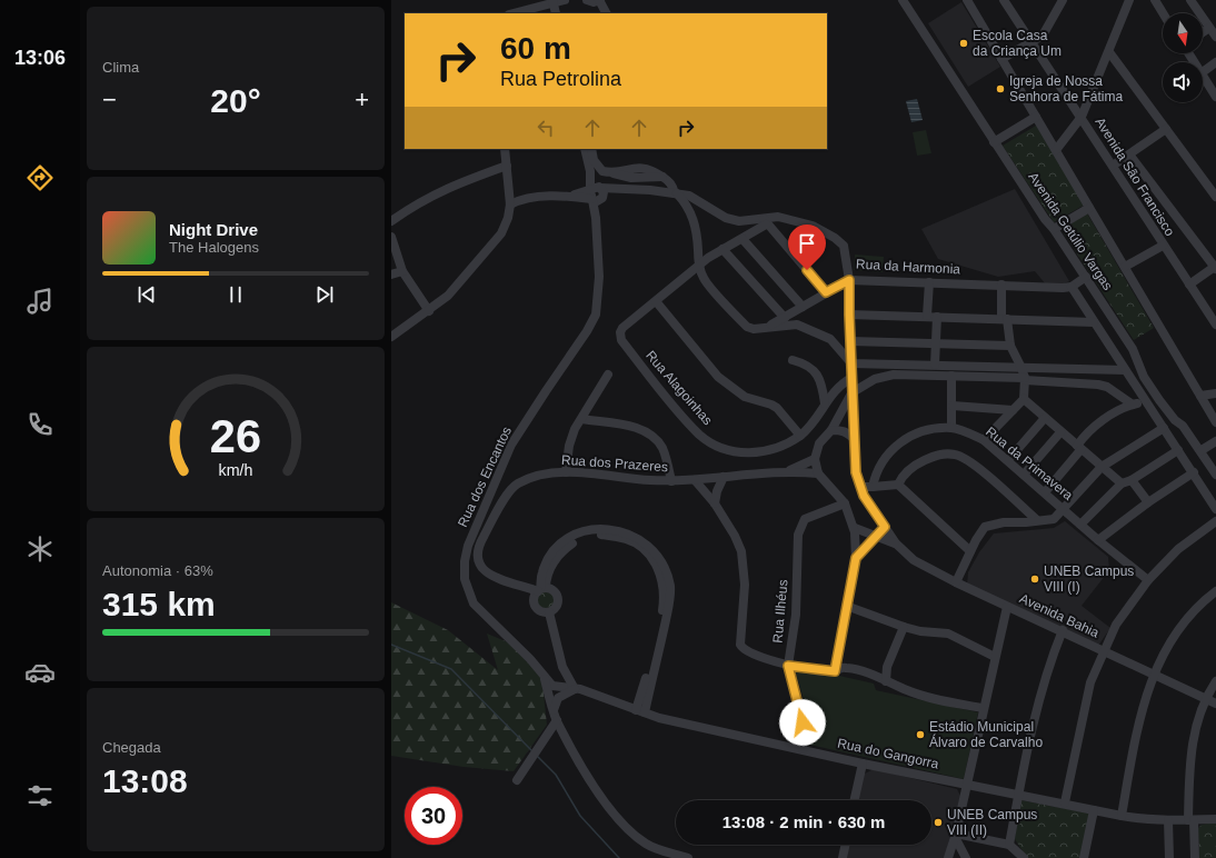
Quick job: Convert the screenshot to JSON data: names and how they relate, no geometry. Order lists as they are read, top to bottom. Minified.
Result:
{"streets":{"street":["Avenida São Francisco","Avenida Getúlio Vargas","Rua da Harmonia","Rua Alagoinhas","Rua dos Prazeres","Rua da Primavera","Rua dos Encantos","Rua Ilhéus","Avenida Bahia","Rua do Gangorra"]},"crossings":[["Rua da Harmonia","Rua dos Encantos"],["Rua da Harmonia","Avenida Bahia"],["Rua Alagoinhas","Avenida Bahia"],["Rua dos Encantos","Rua do Gangorra"],["Rua Ilhéus","Rua do Gangorra"]],"places":["Escola Casa da Criança Um","Igreja de Nossa Senhora de Fátima","UNEB Campus VIII (I)","Estádio Municipal Álvaro de Carvalho","UNEB Campus VIII (II)"],"north":"bottom","page":{"tabs":"13:06","tile":["Clima",["Autonomia · 63%","315 km"],["Chegada","13:08"]],"turn":["60 m","Rua Petrolina"],"heat":["−","20°","+"],"song":["Night Drive","The Halogens"],"limit":"30","trip":"13:08 · 2 min · 630 m","gauge":["26","km/h"]}}
